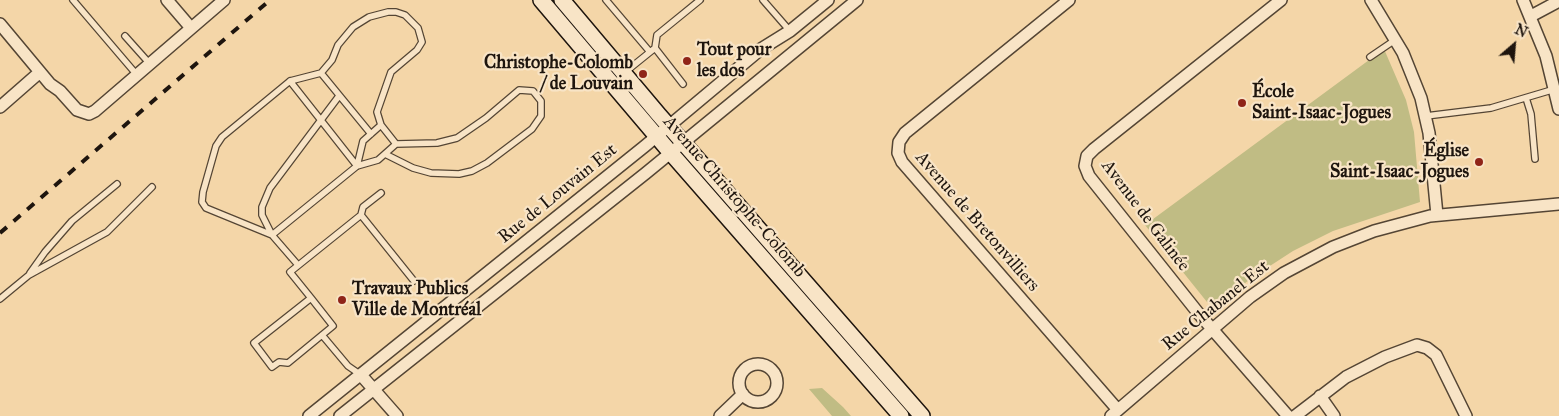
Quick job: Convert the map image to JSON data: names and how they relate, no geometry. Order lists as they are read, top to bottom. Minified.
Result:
{"streets":{"main road":["Avenue Christophe-Colomb"],"street":["Rue de Louvain Est","Avenue de Galinée","Avenue de Bretonvilliers","Rue Chabanel Est"]},"crossings":[["Rue de Louvain Est","Avenue Christophe-Colomb"],["Avenue de Galinée","Rue Chabanel Est"],["Avenue de Bretonvilliers","Rue Chabanel Est"]],"places":["Tout pour les dos","Christophe-Colomb / de Louvain","École Saint-Isaac-Jogues","Église Saint-Isaac-Jogues","Travaux Publics Ville de Montréal"],"north":"top right"}
